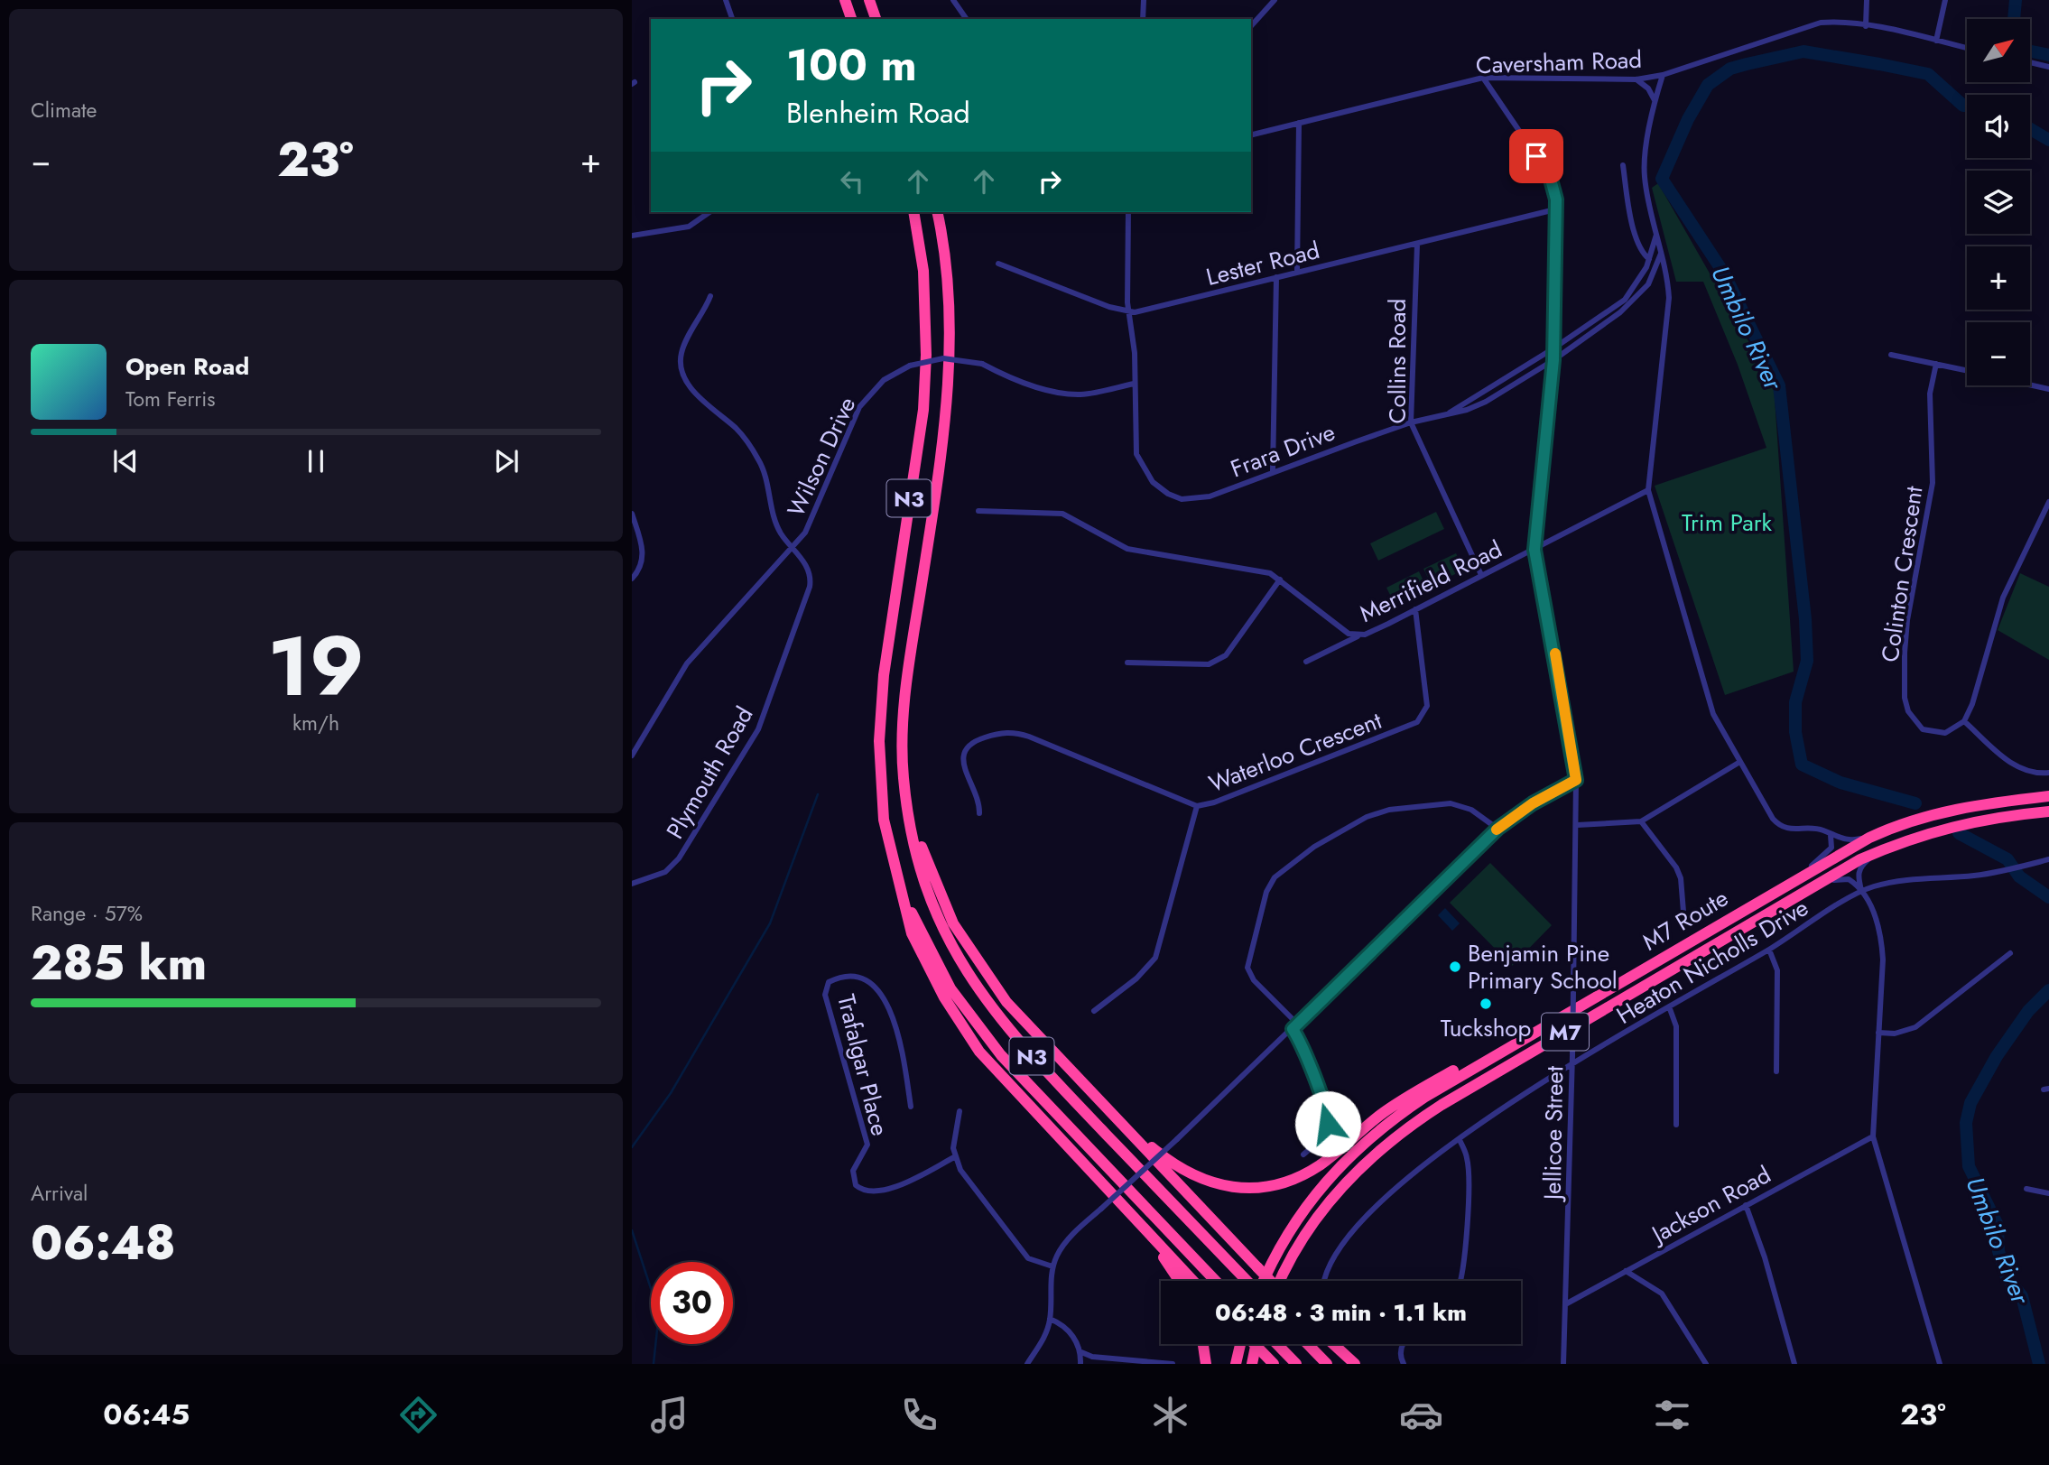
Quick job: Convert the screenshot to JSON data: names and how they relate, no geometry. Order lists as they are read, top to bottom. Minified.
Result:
{"streets":{"highway":["N3","M7 Route","M7"],"street":["Caversham Road","Lester Road","Collins Road","Frara Drive","Wilson Drive","Colinton Crescent","Merrifield Road","Waterloo Crescent","Plymouth Road","Heaton Nicholls Drive","Trafalgar Place","Jellicoe Street","Jackson Road"]},"crossings":[["Caversham Road","Jellicoe Street"],["Lester Road","Collins Road"],["Lester Road","Jellicoe Street"],["Collins Road","Frara Drive"],["Collins Road","Merrifield Road"],["Frara Drive","Wilson Drive"],["Frara Drive","Jellicoe Street"],["Wilson Drive","Plymouth Road"],["Merrifield Road","Waterloo Crescent"],["Merrifield Road","Jellicoe Street"],["Heaton Nicholls Drive","Jellicoe Street"],["Jellicoe Street","Jackson Road"]],"water":["Umbilo River"],"parks":["Trim Park"],"places":["Benjamin Pine Primary School","Tuckshop"],"north":"top right","page":{"tile":["Climate",["19","km/h"],["Range · 57%","285 km"],["Arrival","06:48"]],"map_buttons":["+","−"],"turn":["100 m","Blenheim Road"],"heat":["−","23°","+"],"song":["Open Road","Tom Ferris"],"limit":"30","trip":"06:48 · 3 min · 1.1 km","tabs":["06:45","23°"]}}
